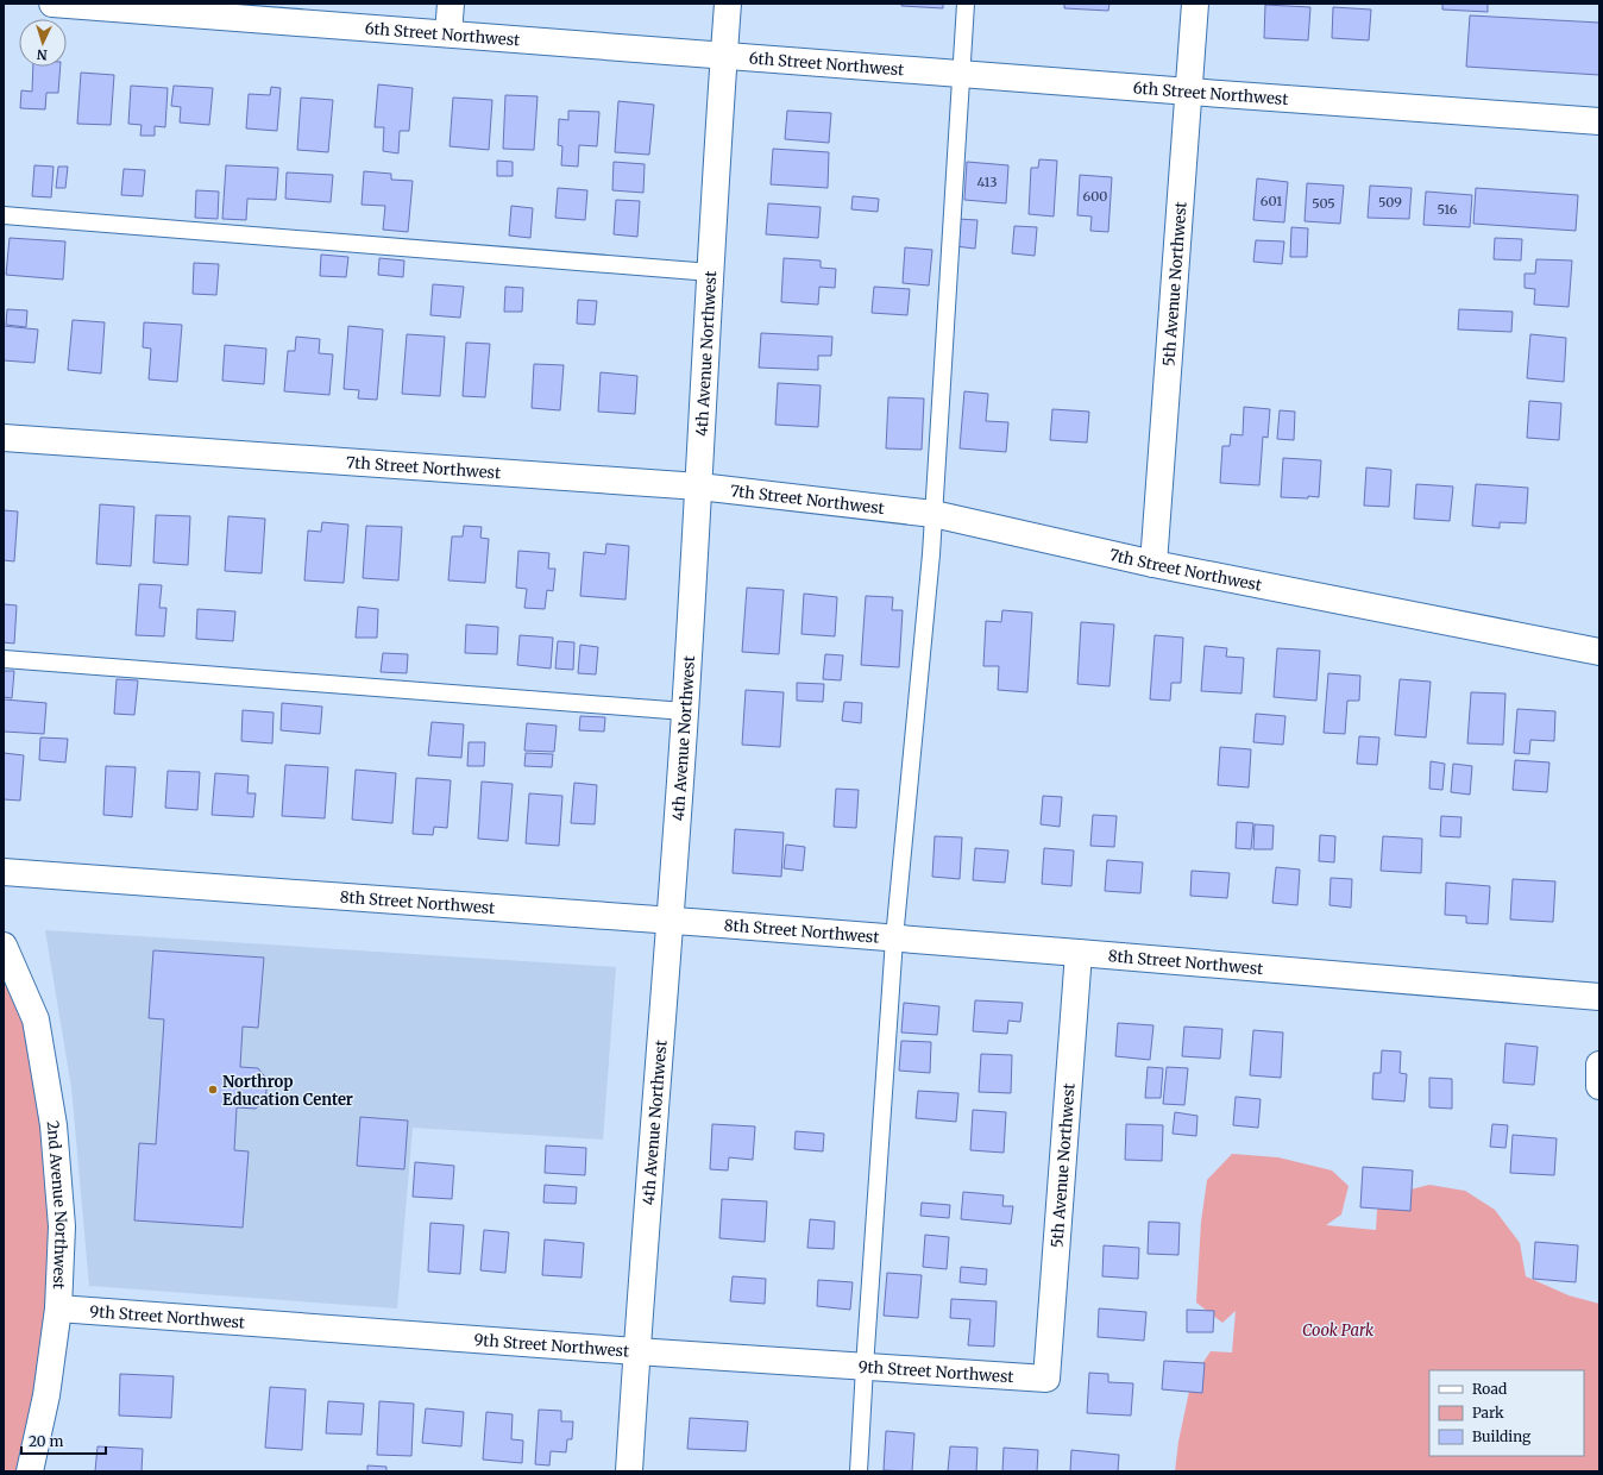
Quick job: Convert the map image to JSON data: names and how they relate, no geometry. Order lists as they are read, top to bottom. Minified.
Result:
{"streets":{"street":["6th Street Northwest","5th Avenue Northwest","4th Avenue Northwest","7th Street Northwest","8th Street Northwest","2nd Avenue Northwest","9th Street Northwest"]},"crossings":[["6th Street Northwest","5th Avenue Northwest"],["6th Street Northwest","4th Avenue Northwest"],["5th Avenue Northwest","7th Street Northwest"],["5th Avenue Northwest","8th Street Northwest"],["5th Avenue Northwest","9th Street Northwest"],["4th Avenue Northwest","7th Street Northwest"],["4th Avenue Northwest","8th Street Northwest"],["4th Avenue Northwest","9th Street Northwest"],["2nd Avenue Northwest","9th Street Northwest"]],"parks":["Cook Park"],"places":["Northrop Education Center"],"house_numbers":["413","600","601","509","505","516"],"legend":["Road","Park","Building"],"scale_bar":"20 m","north":"bottom"}
